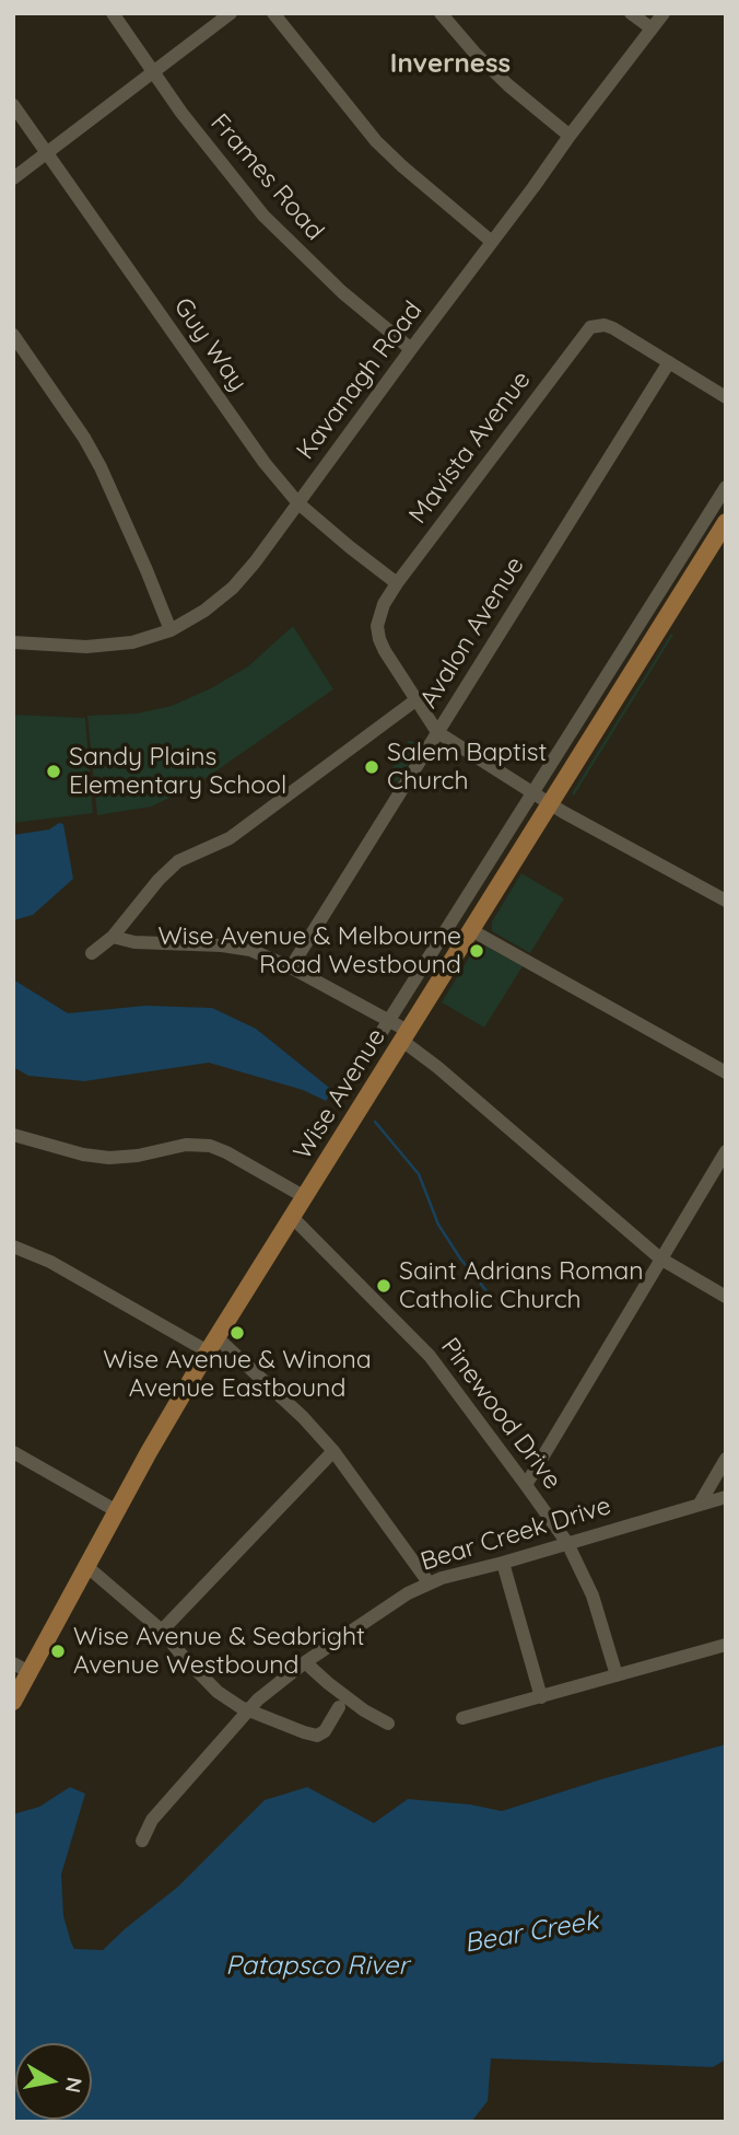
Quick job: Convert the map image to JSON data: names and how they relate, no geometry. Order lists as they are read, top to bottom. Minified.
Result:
{"streets":{"main road":["Wise Avenue"],"street":["Frames Road","Guy Way","Kavanagh Road","Mavista Avenue","Avalon Avenue","Pinewood Drive","Bear Creek Drive"]},"crossings":[["Frames Road","Kavanagh Road"],["Guy Way","Kavanagh Road"],["Guy Way","Mavista Avenue"],["Mavista Avenue","Avalon Avenue"],["Wise Avenue","Pinewood Drive"],["Pinewood Drive","Bear Creek Drive"]],"districts":["Inverness"],"water":["Bear Creek","Patapsco River"],"places":["Salem Baptist Church","Sandy Plains Elementary School","Wise Avenue & Melbourne Road Westbound","Saint Adrians Roman Catholic Church","Wise Avenue & Winona Avenue Eastbound","Wise Avenue & Seabright Avenue Westbound"],"north":"right"}
